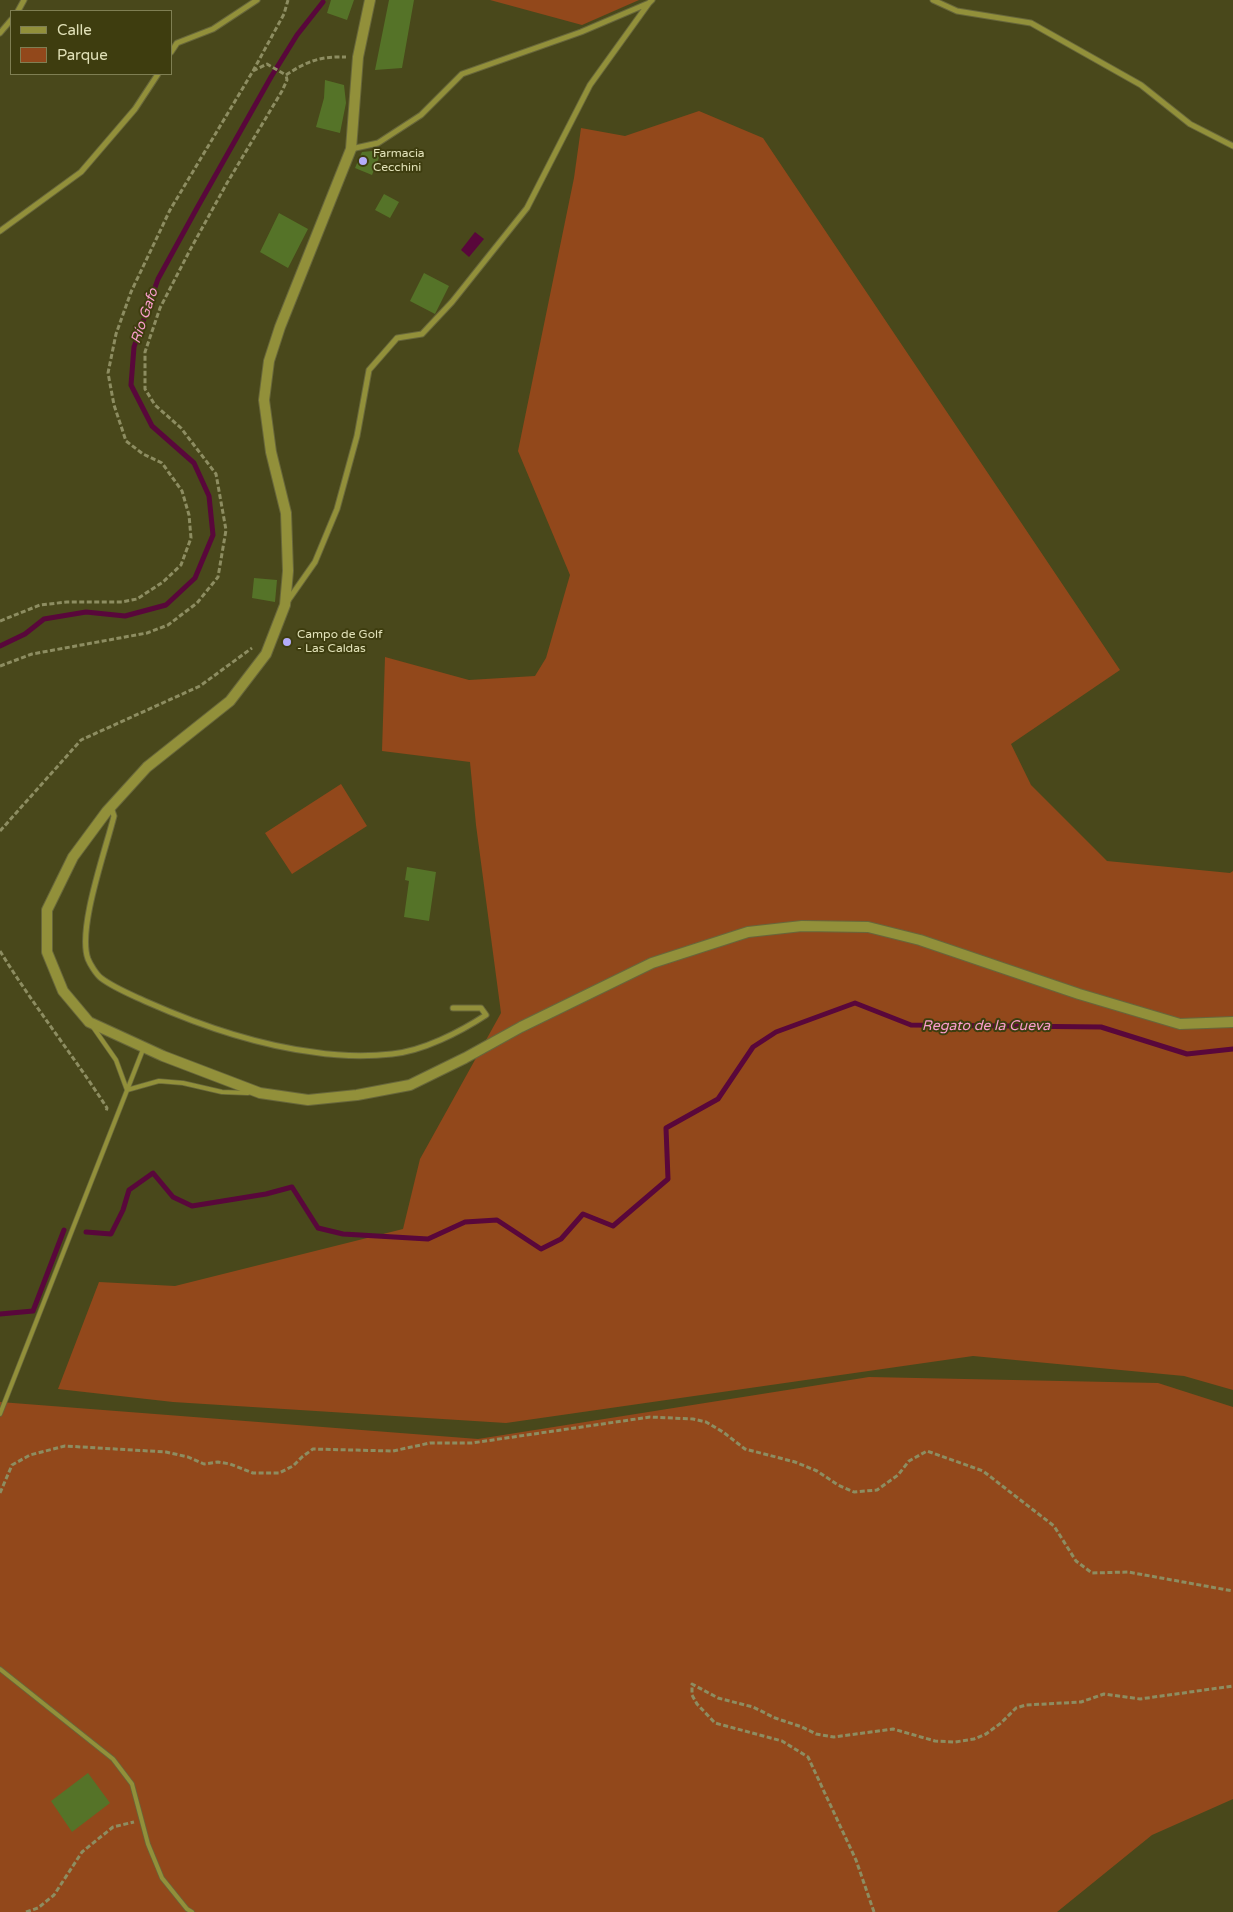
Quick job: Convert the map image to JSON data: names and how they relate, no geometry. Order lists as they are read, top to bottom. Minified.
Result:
{"water":["Río Gafo","Regato de la Cueva"],"places":["Farmacia Cecchini","Campo de Golf - Las Caldas"],"legend":["Calle","Parque"]}
